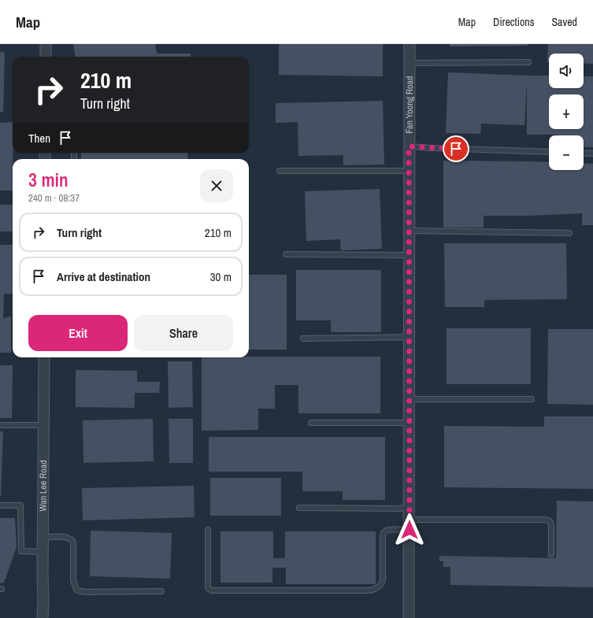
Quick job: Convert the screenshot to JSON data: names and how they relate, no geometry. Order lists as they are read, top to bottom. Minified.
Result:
{"streets":{"street":["Fan Yoong Road","Wan Lee Road"]},"page":{"header":"Map","nav":["Map","Directions","Saved"],"map_buttons":["+","−"],"turn":["210 m","Turn right"],"then":"Then","heading":["3 min","240 m · 08:37"],"list":[{"name":"Turn right","value":"210 m"},{"name":"Arrive at destination","value":"30 m"}],"buttons":["Exit","Share"]}}
